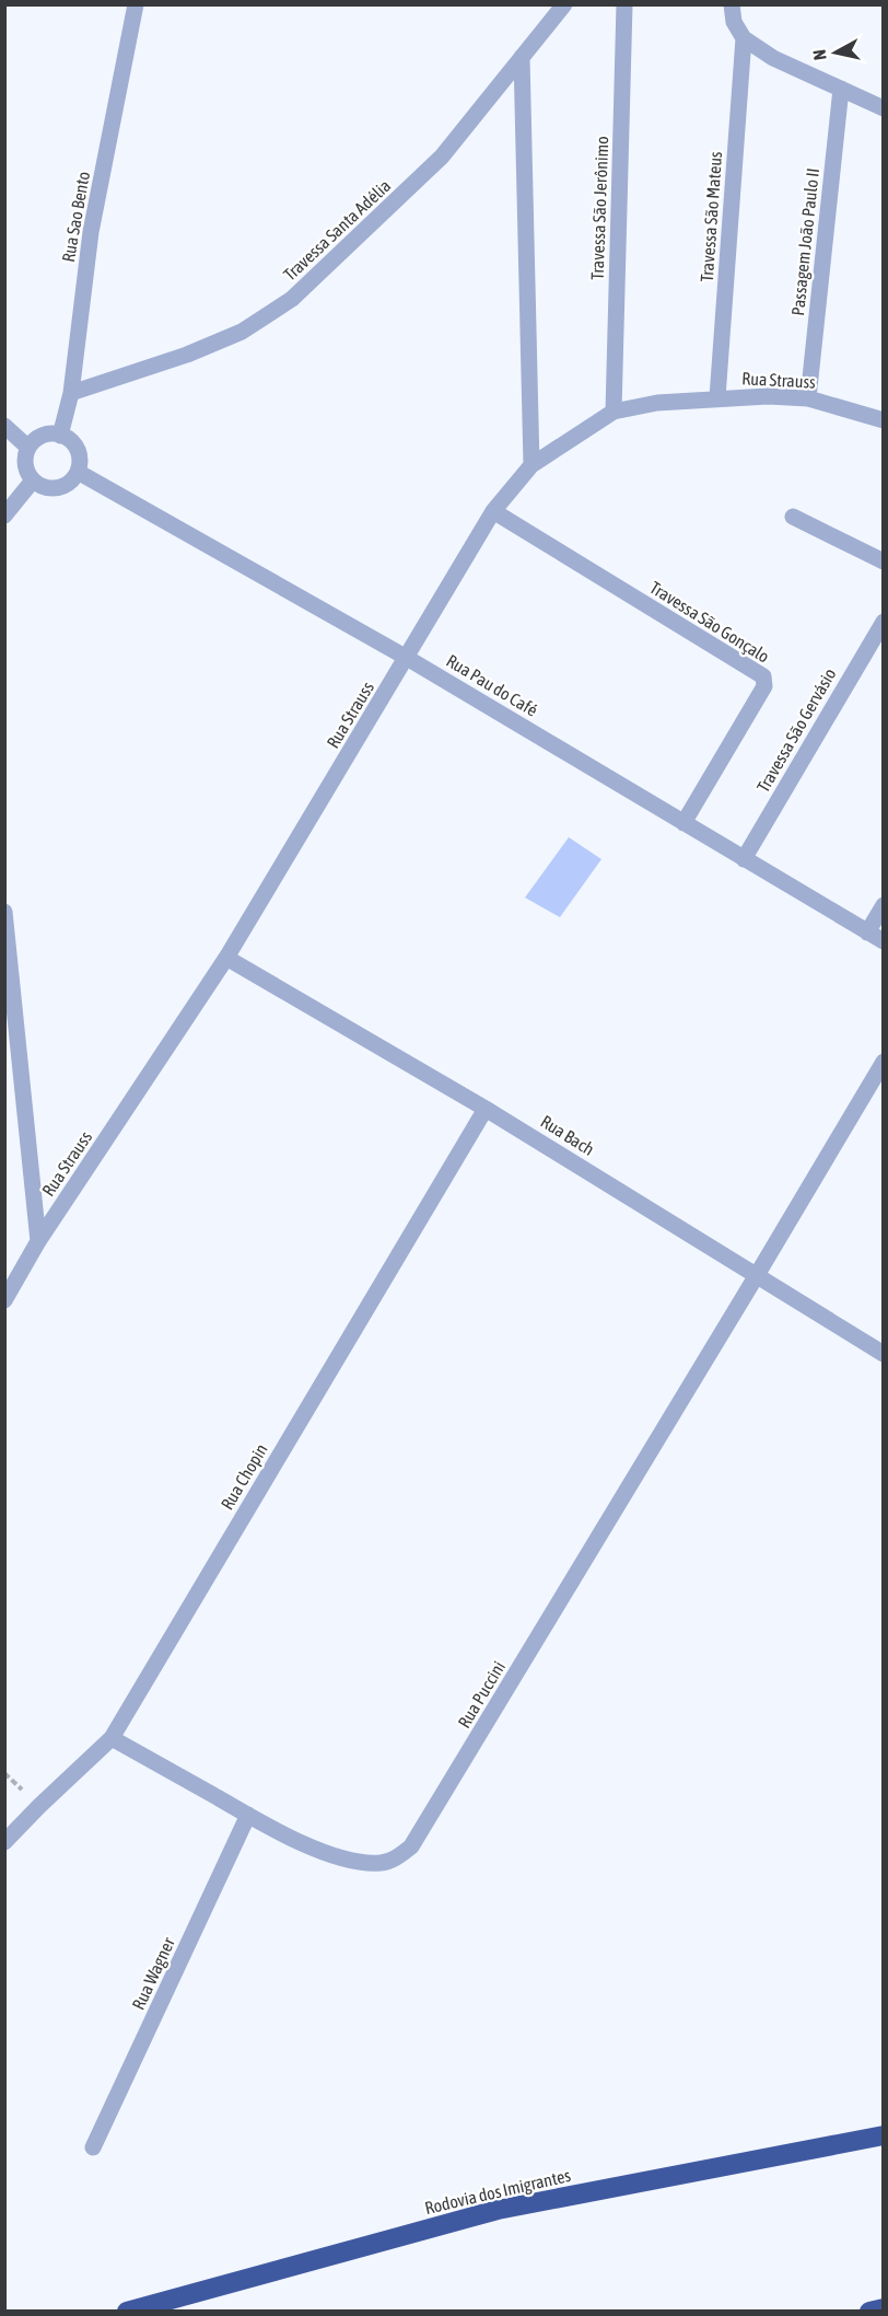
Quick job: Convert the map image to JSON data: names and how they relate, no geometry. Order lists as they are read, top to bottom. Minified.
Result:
{"streets":{"highway":["Rodovia dos Imigrantes"],"street":["Travessa São Jerônimo","Rua Sao Bento","Travessa São Mateus","Travessa Santa Adélia","Passagem João Paulo II","Rua Strauss","Travessa São Gonçalo","Rua Pau do Café","Travessa São Gervásio","Rua Bach","Rua Chopin","Rua Puccini","Rua Wagner"]},"crossings":[["Travessa São Jerônimo","Rua Strauss"],["Rua Sao Bento","Travessa Santa Adélia"],["Rua Sao Bento","Rua Pau do Café"],["Travessa São Mateus","Rua Strauss"],["Passagem João Paulo II","Rua Strauss"],["Rua Strauss","Travessa São Gonçalo"],["Rua Strauss","Rua Pau do Café"],["Rua Strauss","Rua Bach"],["Travessa São Gonçalo","Rua Pau do Café"],["Rua Pau do Café","Travessa São Gervásio"],["Rua Bach","Rua Chopin"],["Rua Bach","Rua Puccini"],["Rua Chopin","Rua Puccini"],["Rua Puccini","Rua Wagner"]],"north":"left"}
